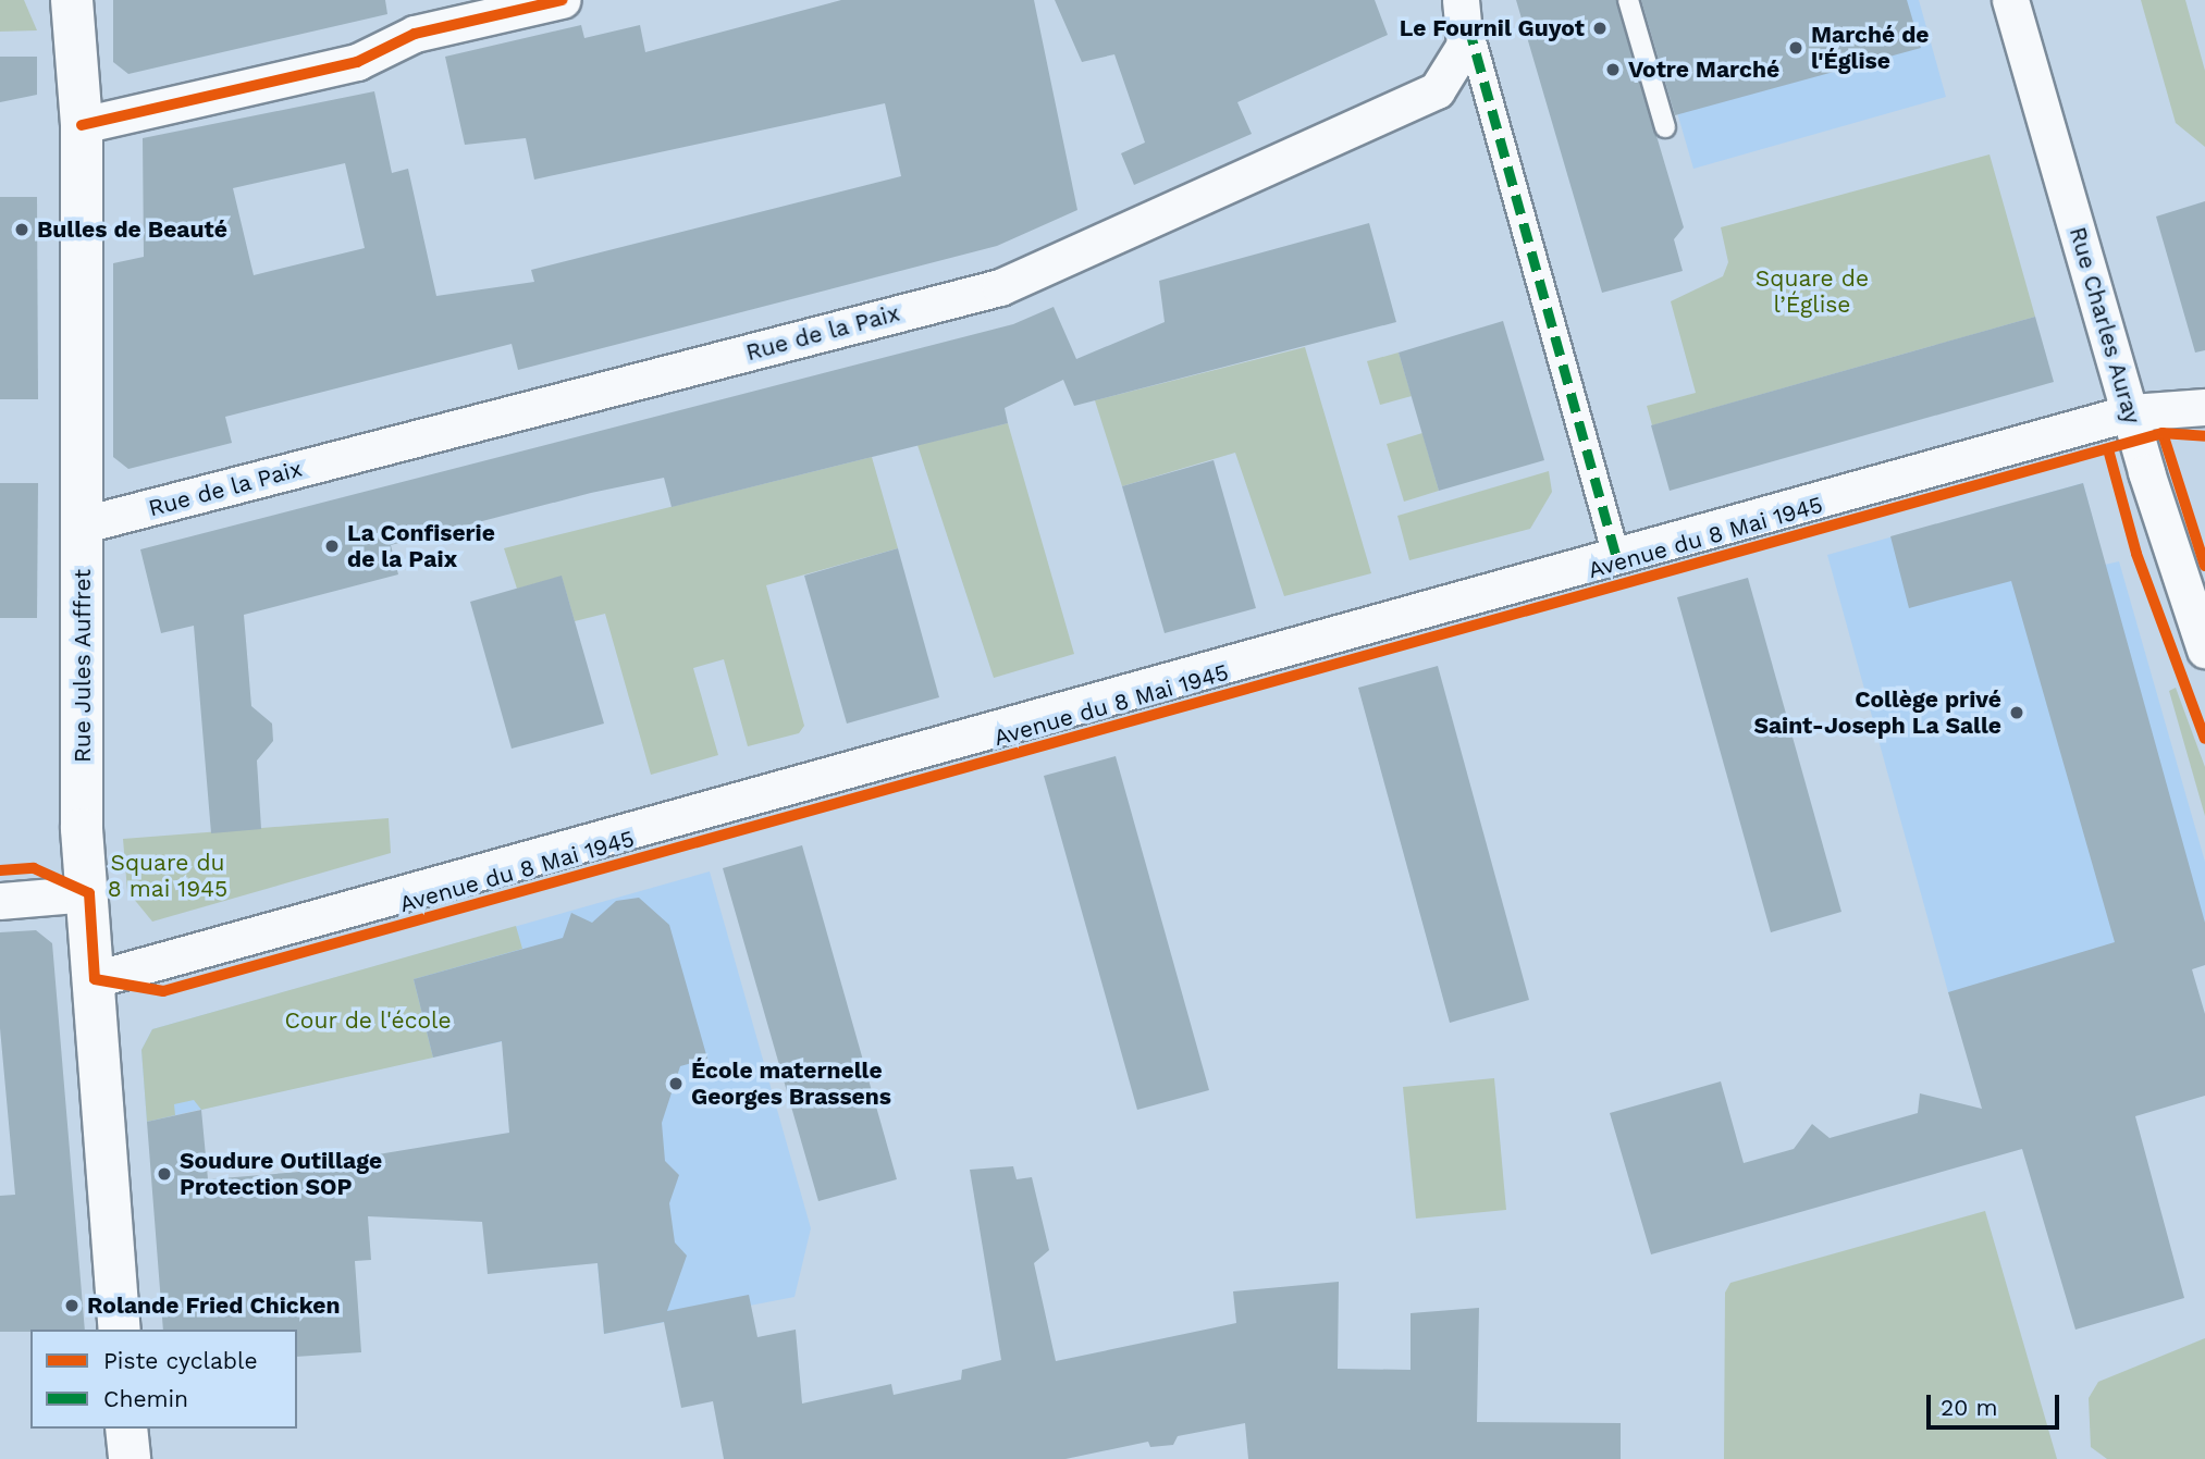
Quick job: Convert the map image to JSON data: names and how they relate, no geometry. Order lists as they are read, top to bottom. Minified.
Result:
{"streets":{"main road":["Rue Jules Auffret"],"street":["Rue Charles Auray","Rue de la Paix","Avenue du 8 Mai 1945"]},"crossings":[["Rue Charles Auray","Avenue du 8 Mai 1945"],["Rue de la Paix","Rue Jules Auffret"],["Avenue du 8 Mai 1945","Rue Jules Auffret"]],"parks":["Square de l’Église","Square du 8 mai 1945","Cour de l'école"],"places":["Le Fournil Guyot","Marché de l'Église","Votre Marché","Bulles de Beauté","La Confiserie de la Paix","Collège privé Saint-Joseph La Salle","École maternelle Georges Brassens","Soudure Outillage Protection SOP","Rolande Fried Chicken"],"legend":["Piste cyclable","Chemin"],"scale_bar":"20 m"}
